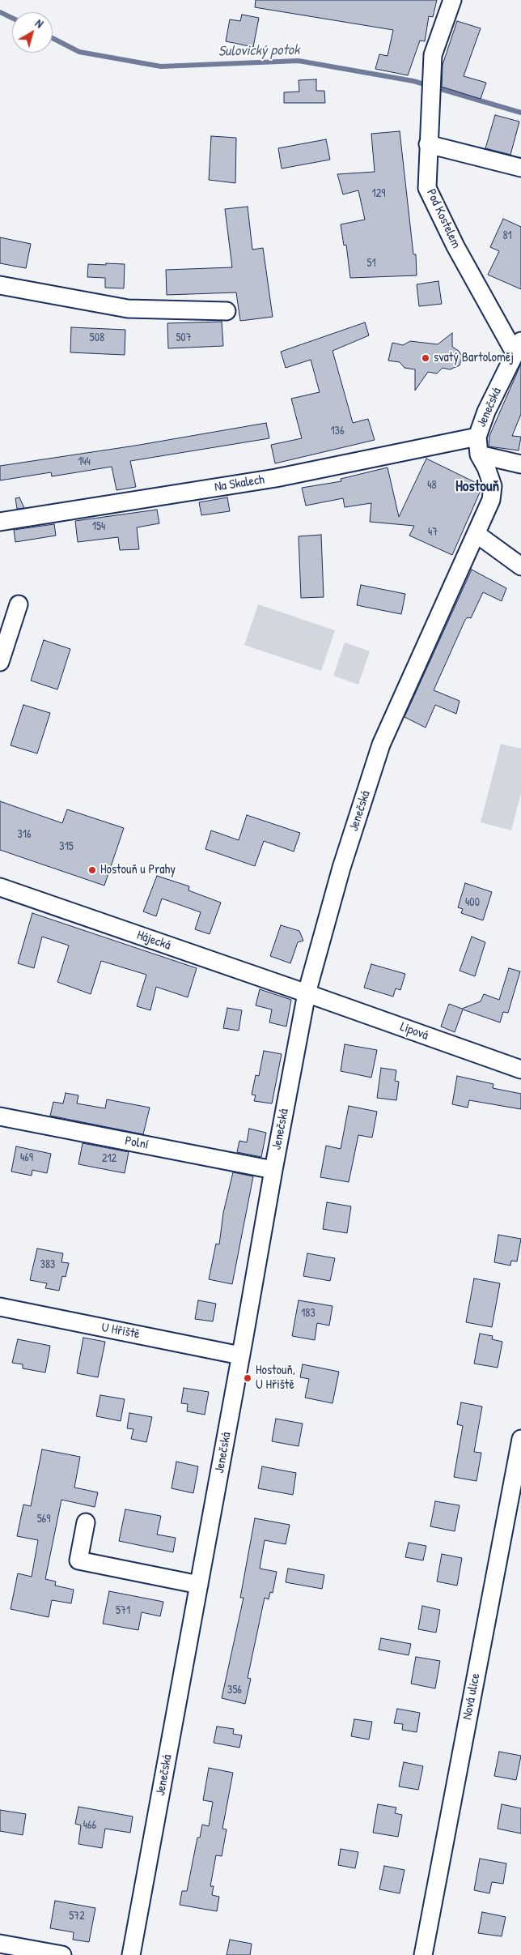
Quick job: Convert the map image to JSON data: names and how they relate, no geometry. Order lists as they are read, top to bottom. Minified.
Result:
{"streets":{"street":["Pod Kostelem","Jenečská","Na Skalech","Hájecká","Lipová","Polní","U Hřiště","Nová ulice"]},"crossings":[["Pod Kostelem","Jenečská"],["Jenečská","Na Skalech"],["Jenečská","Hájecká"],["Jenečská","Lipová"],["Jenečská","Polní"],["Jenečská","U Hřiště"],["Hájecká","Lipová"]],"districts":["Hostouň"],"water":["Sulovický potok"],"places":["svatý Bartoloměj","Hostouň u Prahy","Hostouň, U Hřiště"],"house_numbers":["129","81","51","508","507","136","144","48","154","47","316","315","400","469","212","383","183","569","571","356","466","572"],"north":"top right"}
